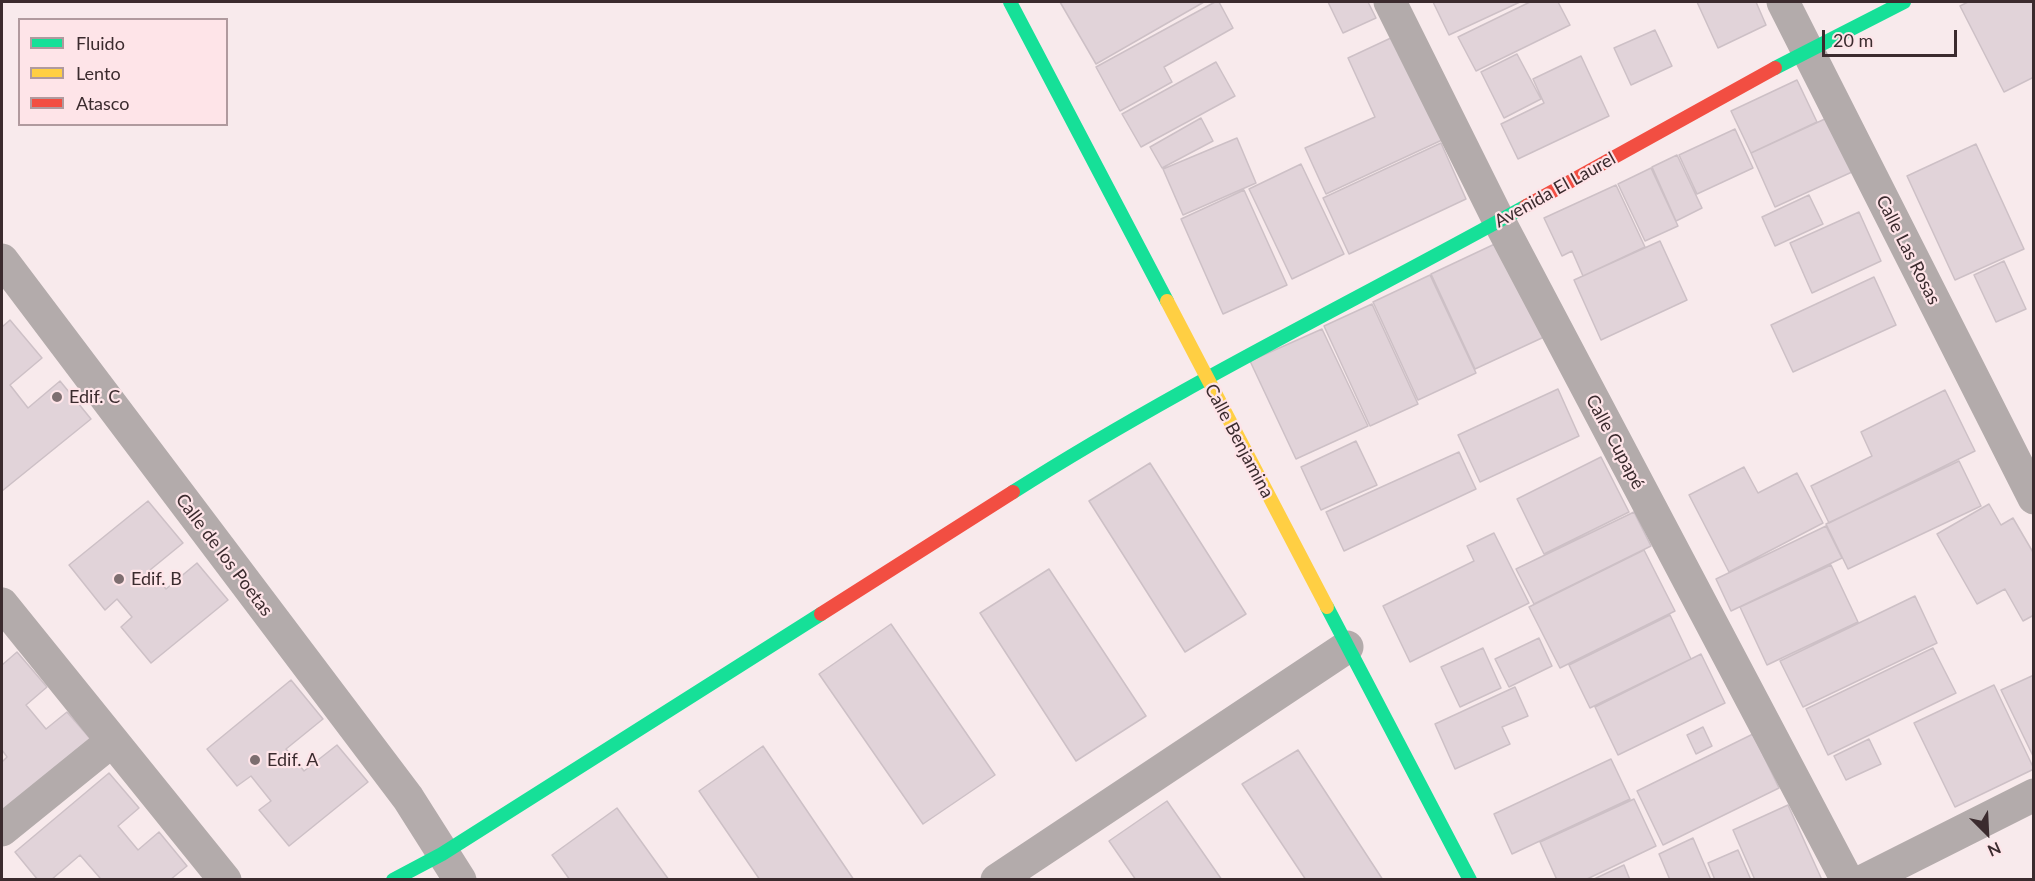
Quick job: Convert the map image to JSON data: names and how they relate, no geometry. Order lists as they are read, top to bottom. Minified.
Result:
{"streets":{"street":["Avenida El Laurel","Calle Las Rosas","Calle Benjamina","Calle Cupapé","Calle de los Poetas"]},"crossings":[["Avenida El Laurel","Calle Las Rosas"],["Avenida El Laurel","Calle Benjamina"],["Avenida El Laurel","Calle Cupapé"],["Avenida El Laurel","Calle de los Poetas"]],"places":["Edif. C","Edif. B","Edif. A"],"legend":["Fluido","Lento","Atasco"],"scale_bar":"20 m","north":"bottom right"}
